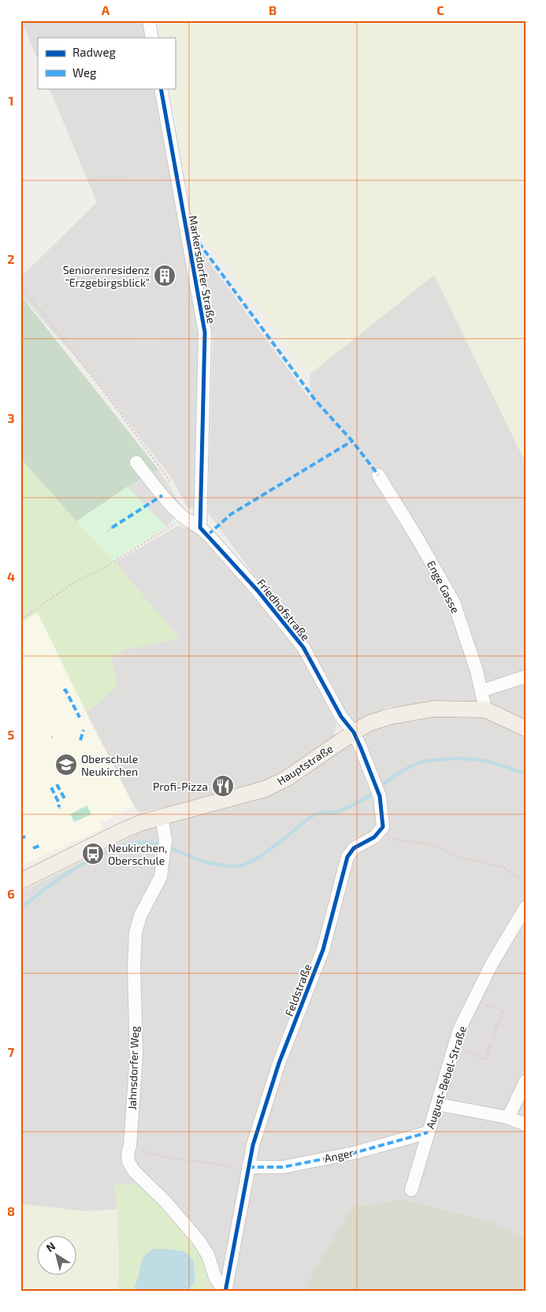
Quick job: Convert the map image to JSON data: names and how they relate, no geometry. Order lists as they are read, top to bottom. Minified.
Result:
{"streets":{"main road":["Hauptstraße"],"street":["Markersdorfer Straße","Enge Gasse","Friedhofstraße","Feldstraße","Jahnsdorfer Weg","August-Bebel-Straße","Anger"]},"crossings":[["Markersdorfer Straße","Friedhofstraße"],["Enge Gasse","Hauptstraße"],["Friedhofstraße","Hauptstraße"],["Hauptstraße","Jahnsdorfer Weg"],["Feldstraße","Jahnsdorfer Weg"],["Feldstraße","Anger"],["August-Bebel-Straße","Anger"]],"places":{"building":["Seniorenresidenz \"Erzgebirgsblick\""],"school or university":["Oberschule Neukirchen"],"restaurant":["Profi-Pizza"],"bus stop":["Neukirchen, Oberschule"]},"legend":["Radweg","Weg"],"north":"top left","grid":{"columns":["A","B","C"],"rows":["1","2","3","4","5","6","7","8"]}}
